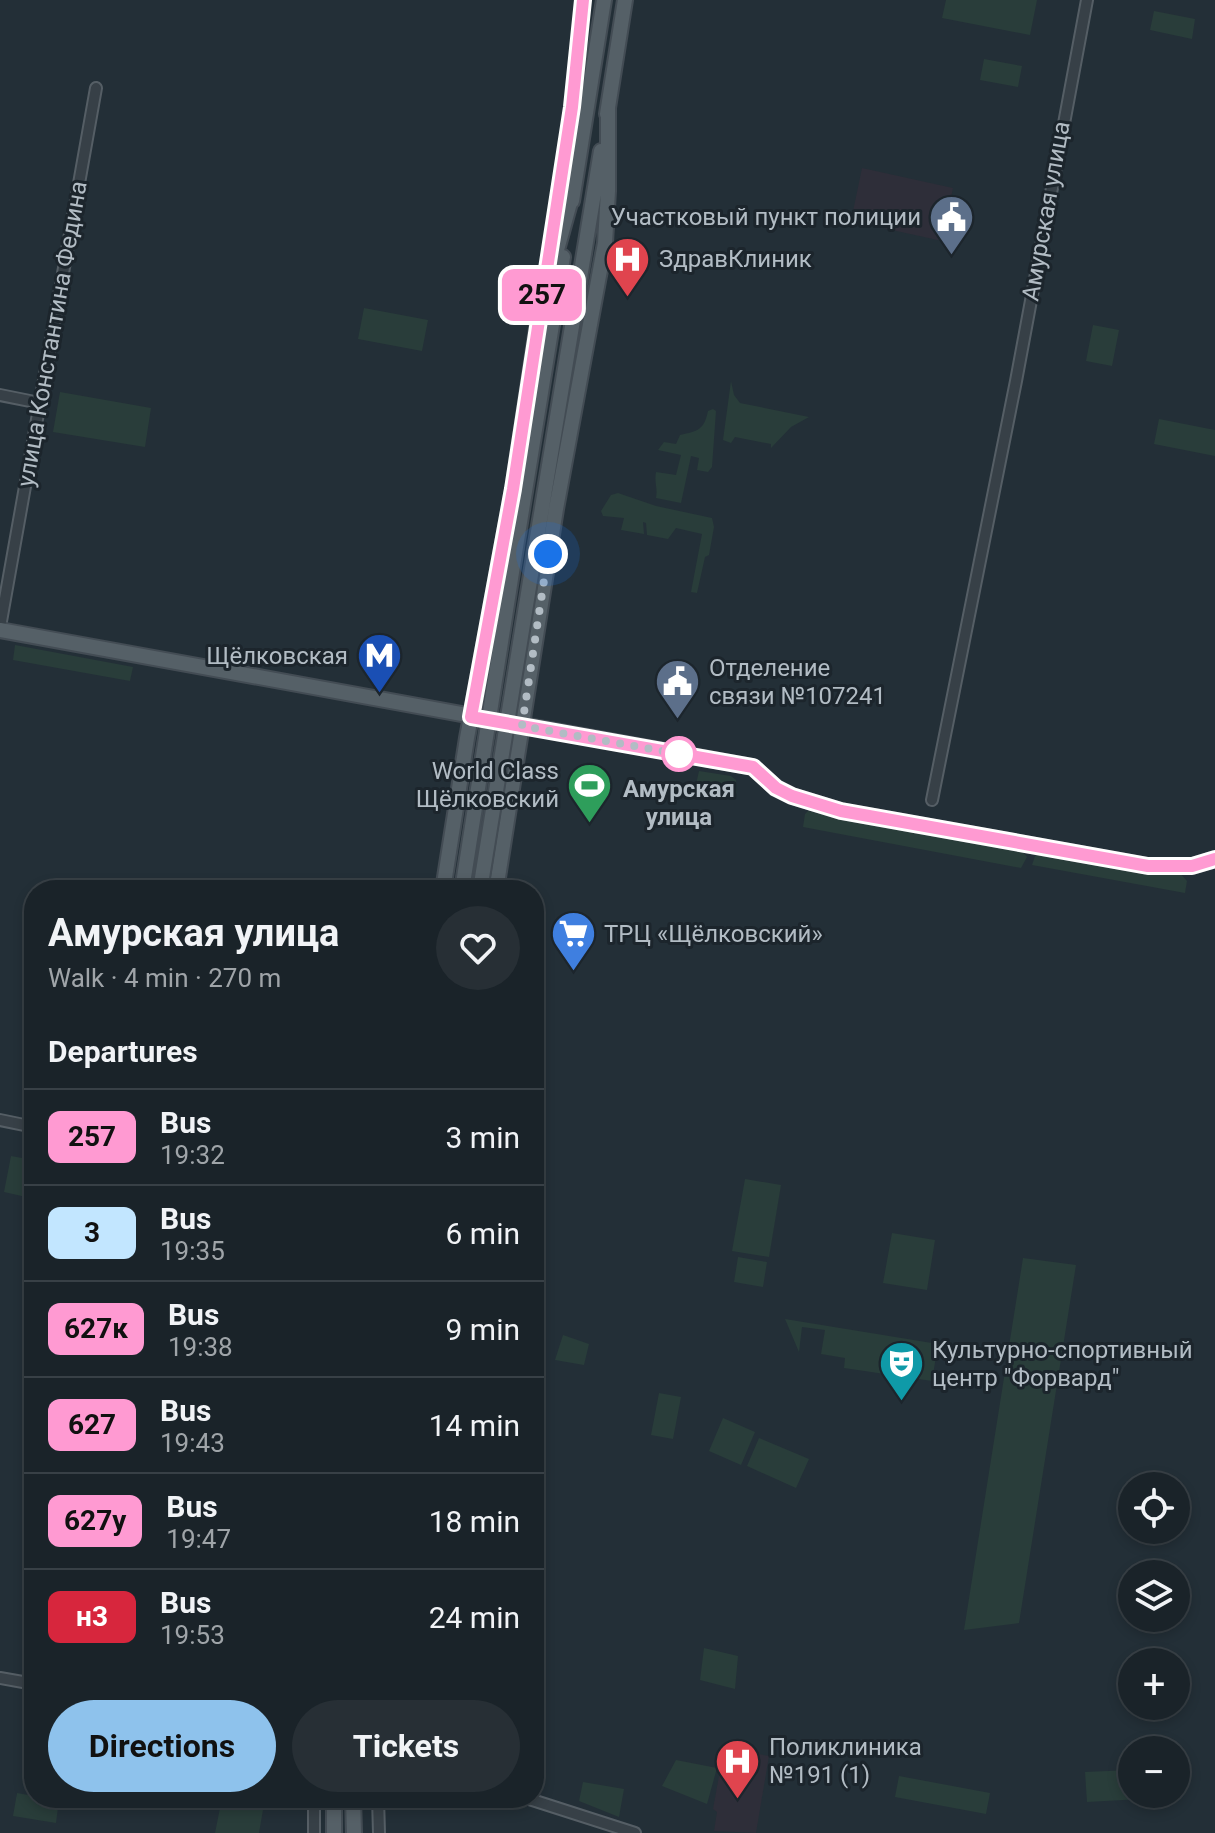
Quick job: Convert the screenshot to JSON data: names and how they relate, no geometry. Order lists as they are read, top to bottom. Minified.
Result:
{"streets":{"street":["Амурская улица","улица Константина Федина"]},"places":{"public building":["Участковый пункт полиции","Отделение связи №107241"],"hospital":["ЗдравКлиник","Поликлиника №191 (1)"],"metro station":["Щёлковская"],"other":["Амурская улица"],"sports":["World Class Щёлковский"],"supermarket":["ТРЦ «Щёлковский»"],"theatre":["Культурно-спортивный центр \"Форвард\""]},"lines":["bus line 257"],"page":{"on_map":"257","heading":[["Амурская улица","Walk · 4 min · 270 m"],"Departures"],"list":[{"mark":"257","name":"Bus","note":"19:32","value":"3 min"},{"mark":"3","name":"Bus","note":"19:35","value":"6 min"},{"mark":"627к","name":"Bus","note":"19:38","value":"9 min"},{"mark":"627","name":"Bus","note":"19:43","value":"14 min"},{"mark":"627у","name":"Bus","note":"19:47","value":"18 min"},{"mark":"н3","name":"Bus","note":"19:53","value":"24 min"}],"map_buttons":["+","−"],"buttons":["Directions","Tickets"]}}
